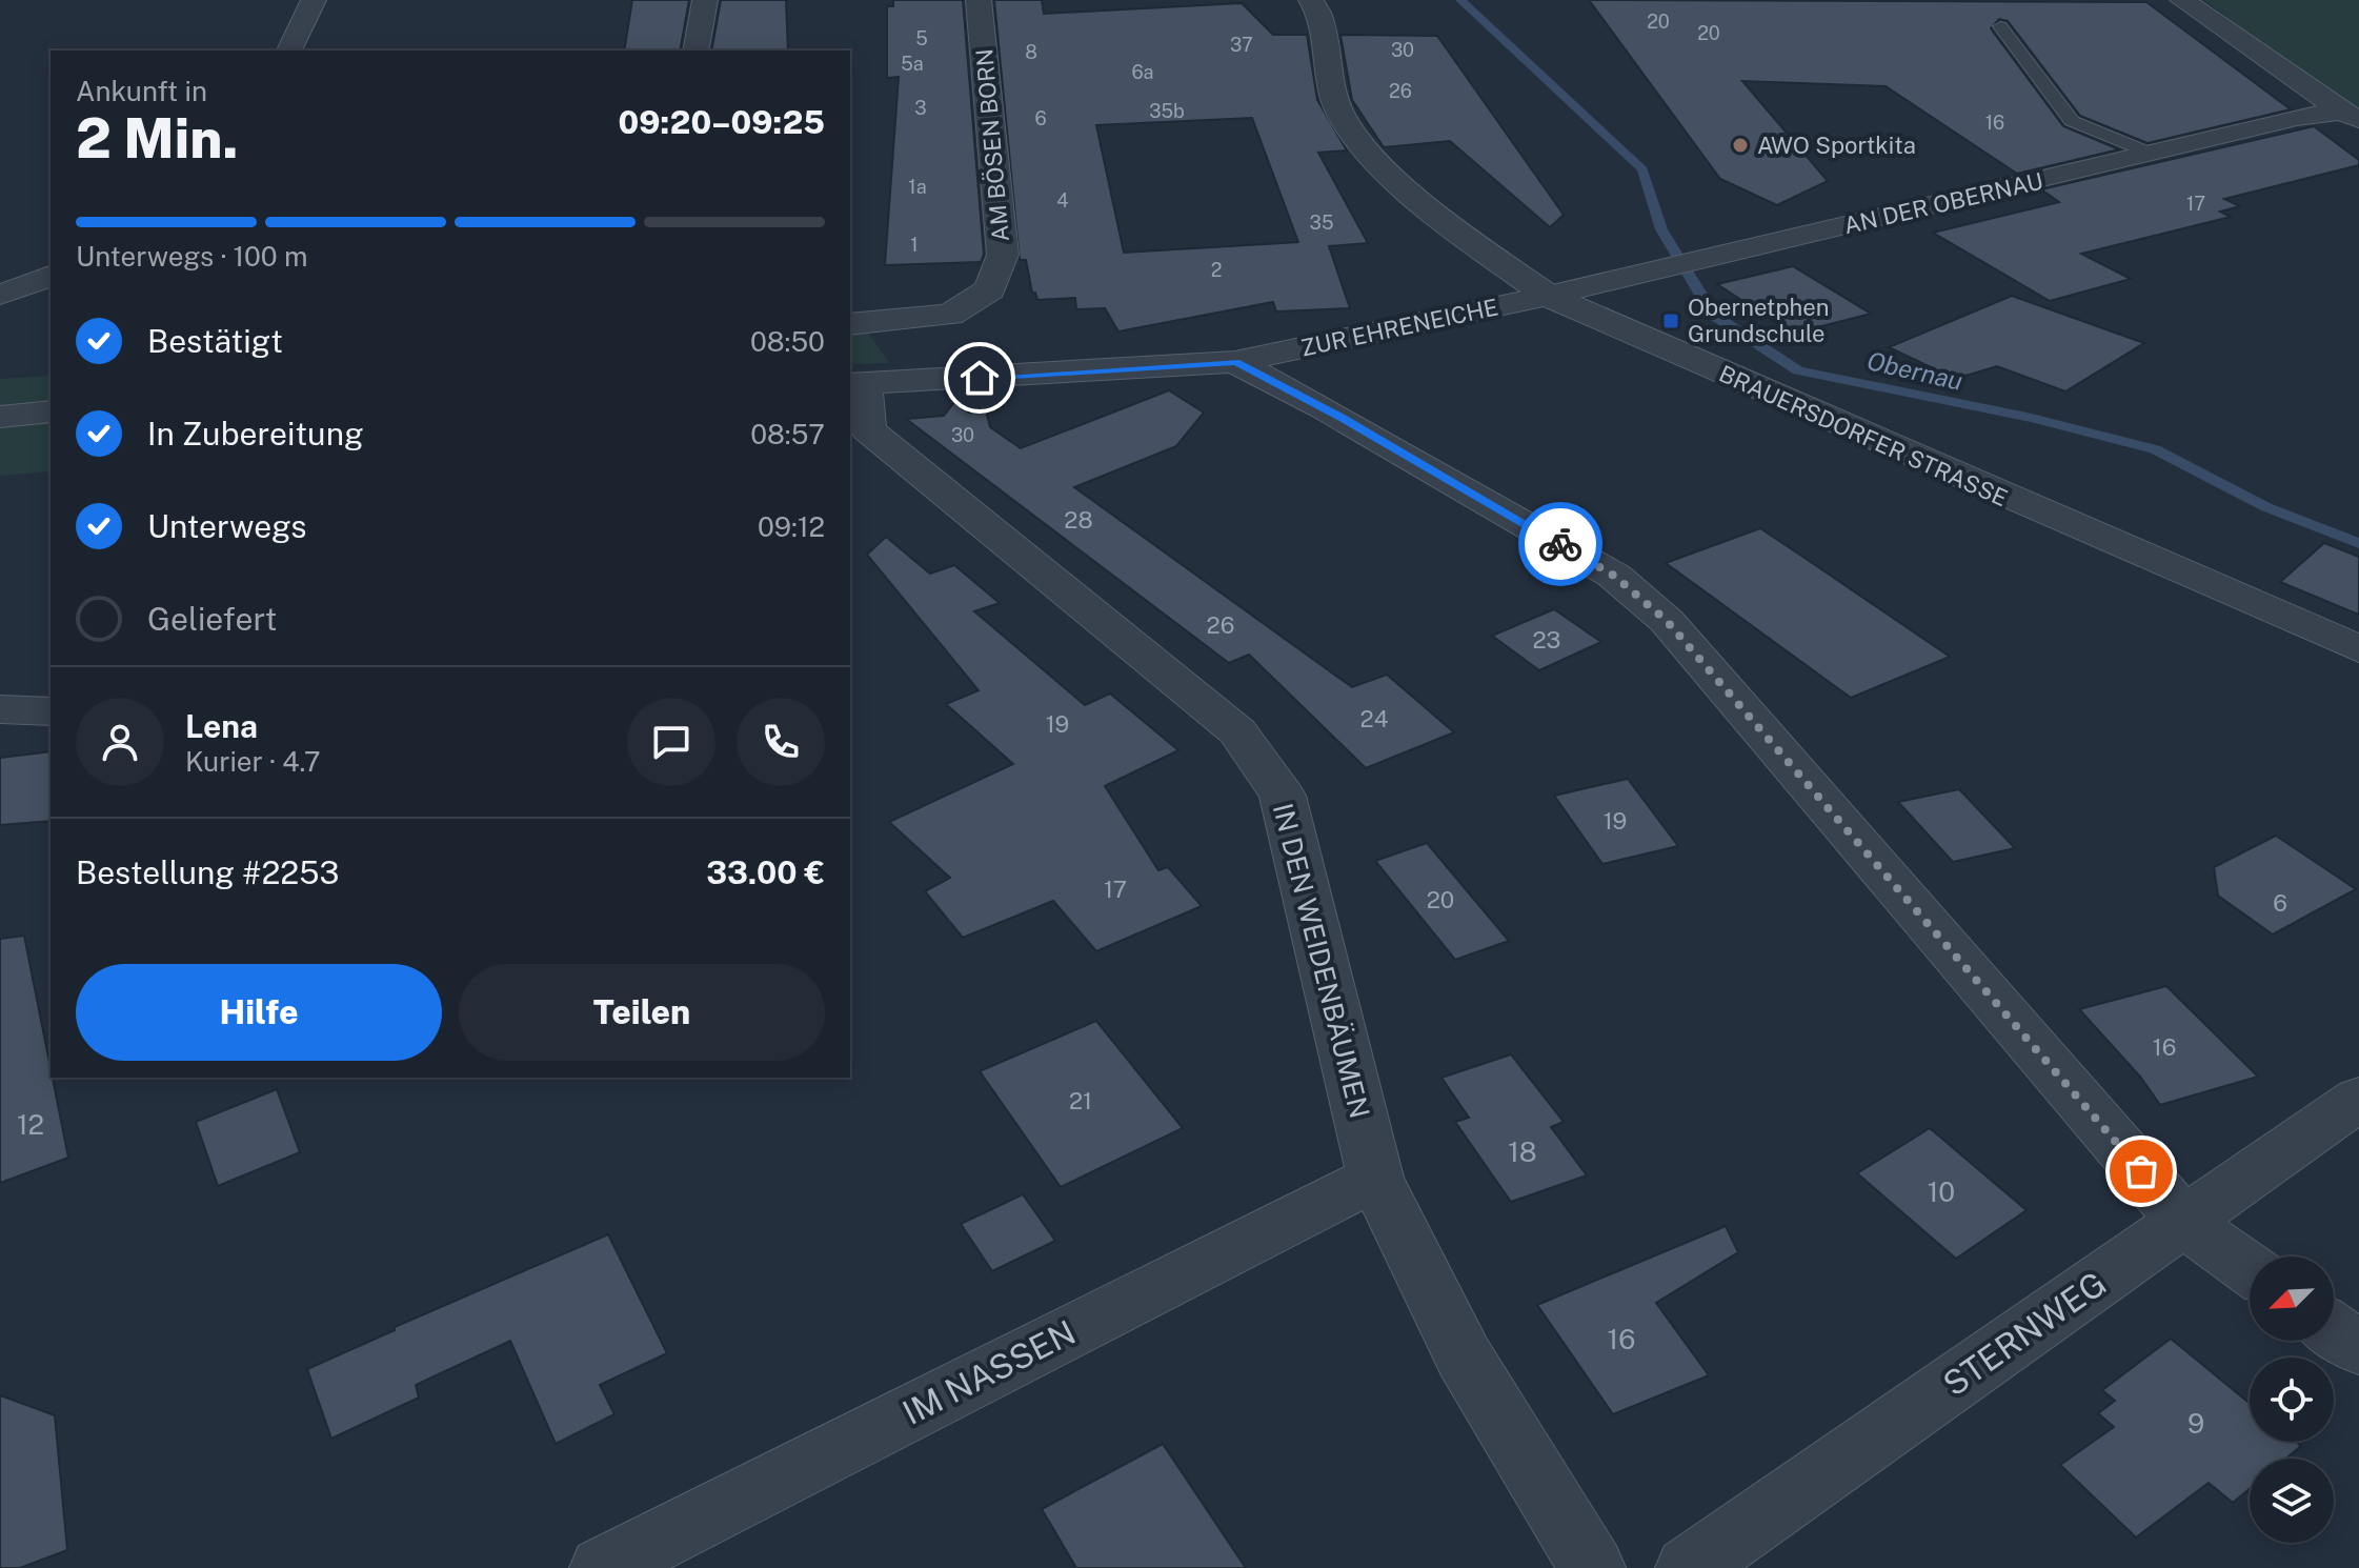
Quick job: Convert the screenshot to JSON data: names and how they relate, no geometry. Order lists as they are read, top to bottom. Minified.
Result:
{"streets":{"street":["AM BÖSEN BORN","AN DER OBERNAU","ZUR EHRENEICHE","BRAUERSDORFER STRASSE","IN DEN WEIDENBÄUMEN","STERNWEG","IM NASSEN"]},"crossings":[["AN DER OBERNAU","ZUR EHRENEICHE"],["AN DER OBERNAU","BRAUERSDORFER STRASSE"],["ZUR EHRENEICHE","BRAUERSDORFER STRASSE"],["ZUR EHRENEICHE","IN DEN WEIDENBÄUMEN"],["IN DEN WEIDENBÄUMEN","IM NASSEN"]],"water":["Obernau"],"places":{"other":["AWO Sportkita"],"transit":["Obernetphen Grundschule"]},"house_numbers":["20","20","5","37","30","8","5a","6a","26","3","35b","6","16","1a","4","17","35","1","2","30","28","26","23","24","19","19","17","20","6","16","21","12","18","10","16","9"],"north":"bottom left","page":{"heading":["2 Min.","Ankunft in","09:20–09:25"],"panel":["Lena","Kurier · 4.7","Bestellung #2253","33.00 €"],"bar":"Unterwegs · 100 m","list":[["Bestätigt","08:50"],["In Zubereitung","08:57"],["Unterwegs","09:12"],"Geliefert"],"buttons":["Hilfe","Teilen"]}}
